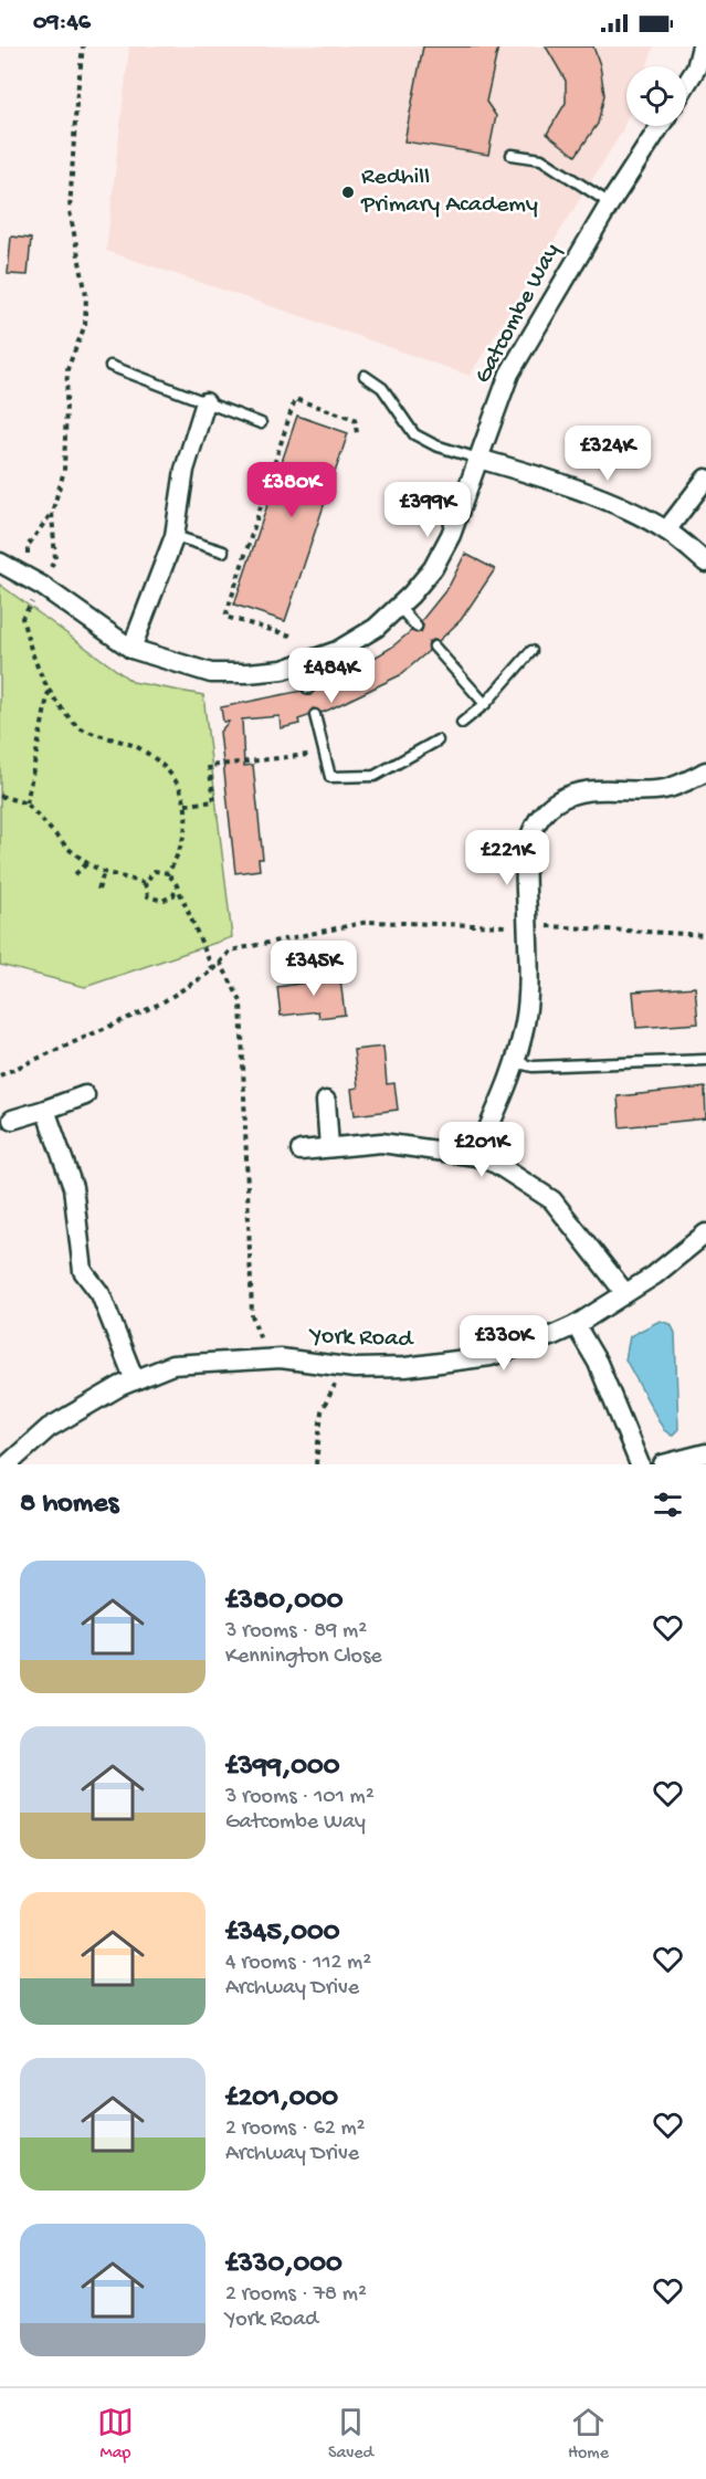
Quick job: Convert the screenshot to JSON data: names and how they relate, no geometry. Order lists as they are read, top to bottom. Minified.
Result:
{"streets":{"street":["Gatcombe Way","York Road"]},"places":["Redhill Primary Academy"],"page":{"status":"09:46","price":["£324K","£380K","£399K","£484K","£221K","£345K","£201K","£330K"],"heading":"8 homes","list":[{"name":"£380,000","note":"3 rooms · 89 m² · Kennington Close"},{"name":"£399,000","note":"3 rooms · 101 m² · Gatcombe Way"},{"name":"£345,000","note":"4 rooms · 112 m² · Archway Drive"},{"name":"£201,000","note":"2 rooms · 62 m² · Archway Drive"},{"name":"£330,000","note":"2 rooms · 78 m² · York Road"}],"tabs":["Map","Saved","Home"]}}
